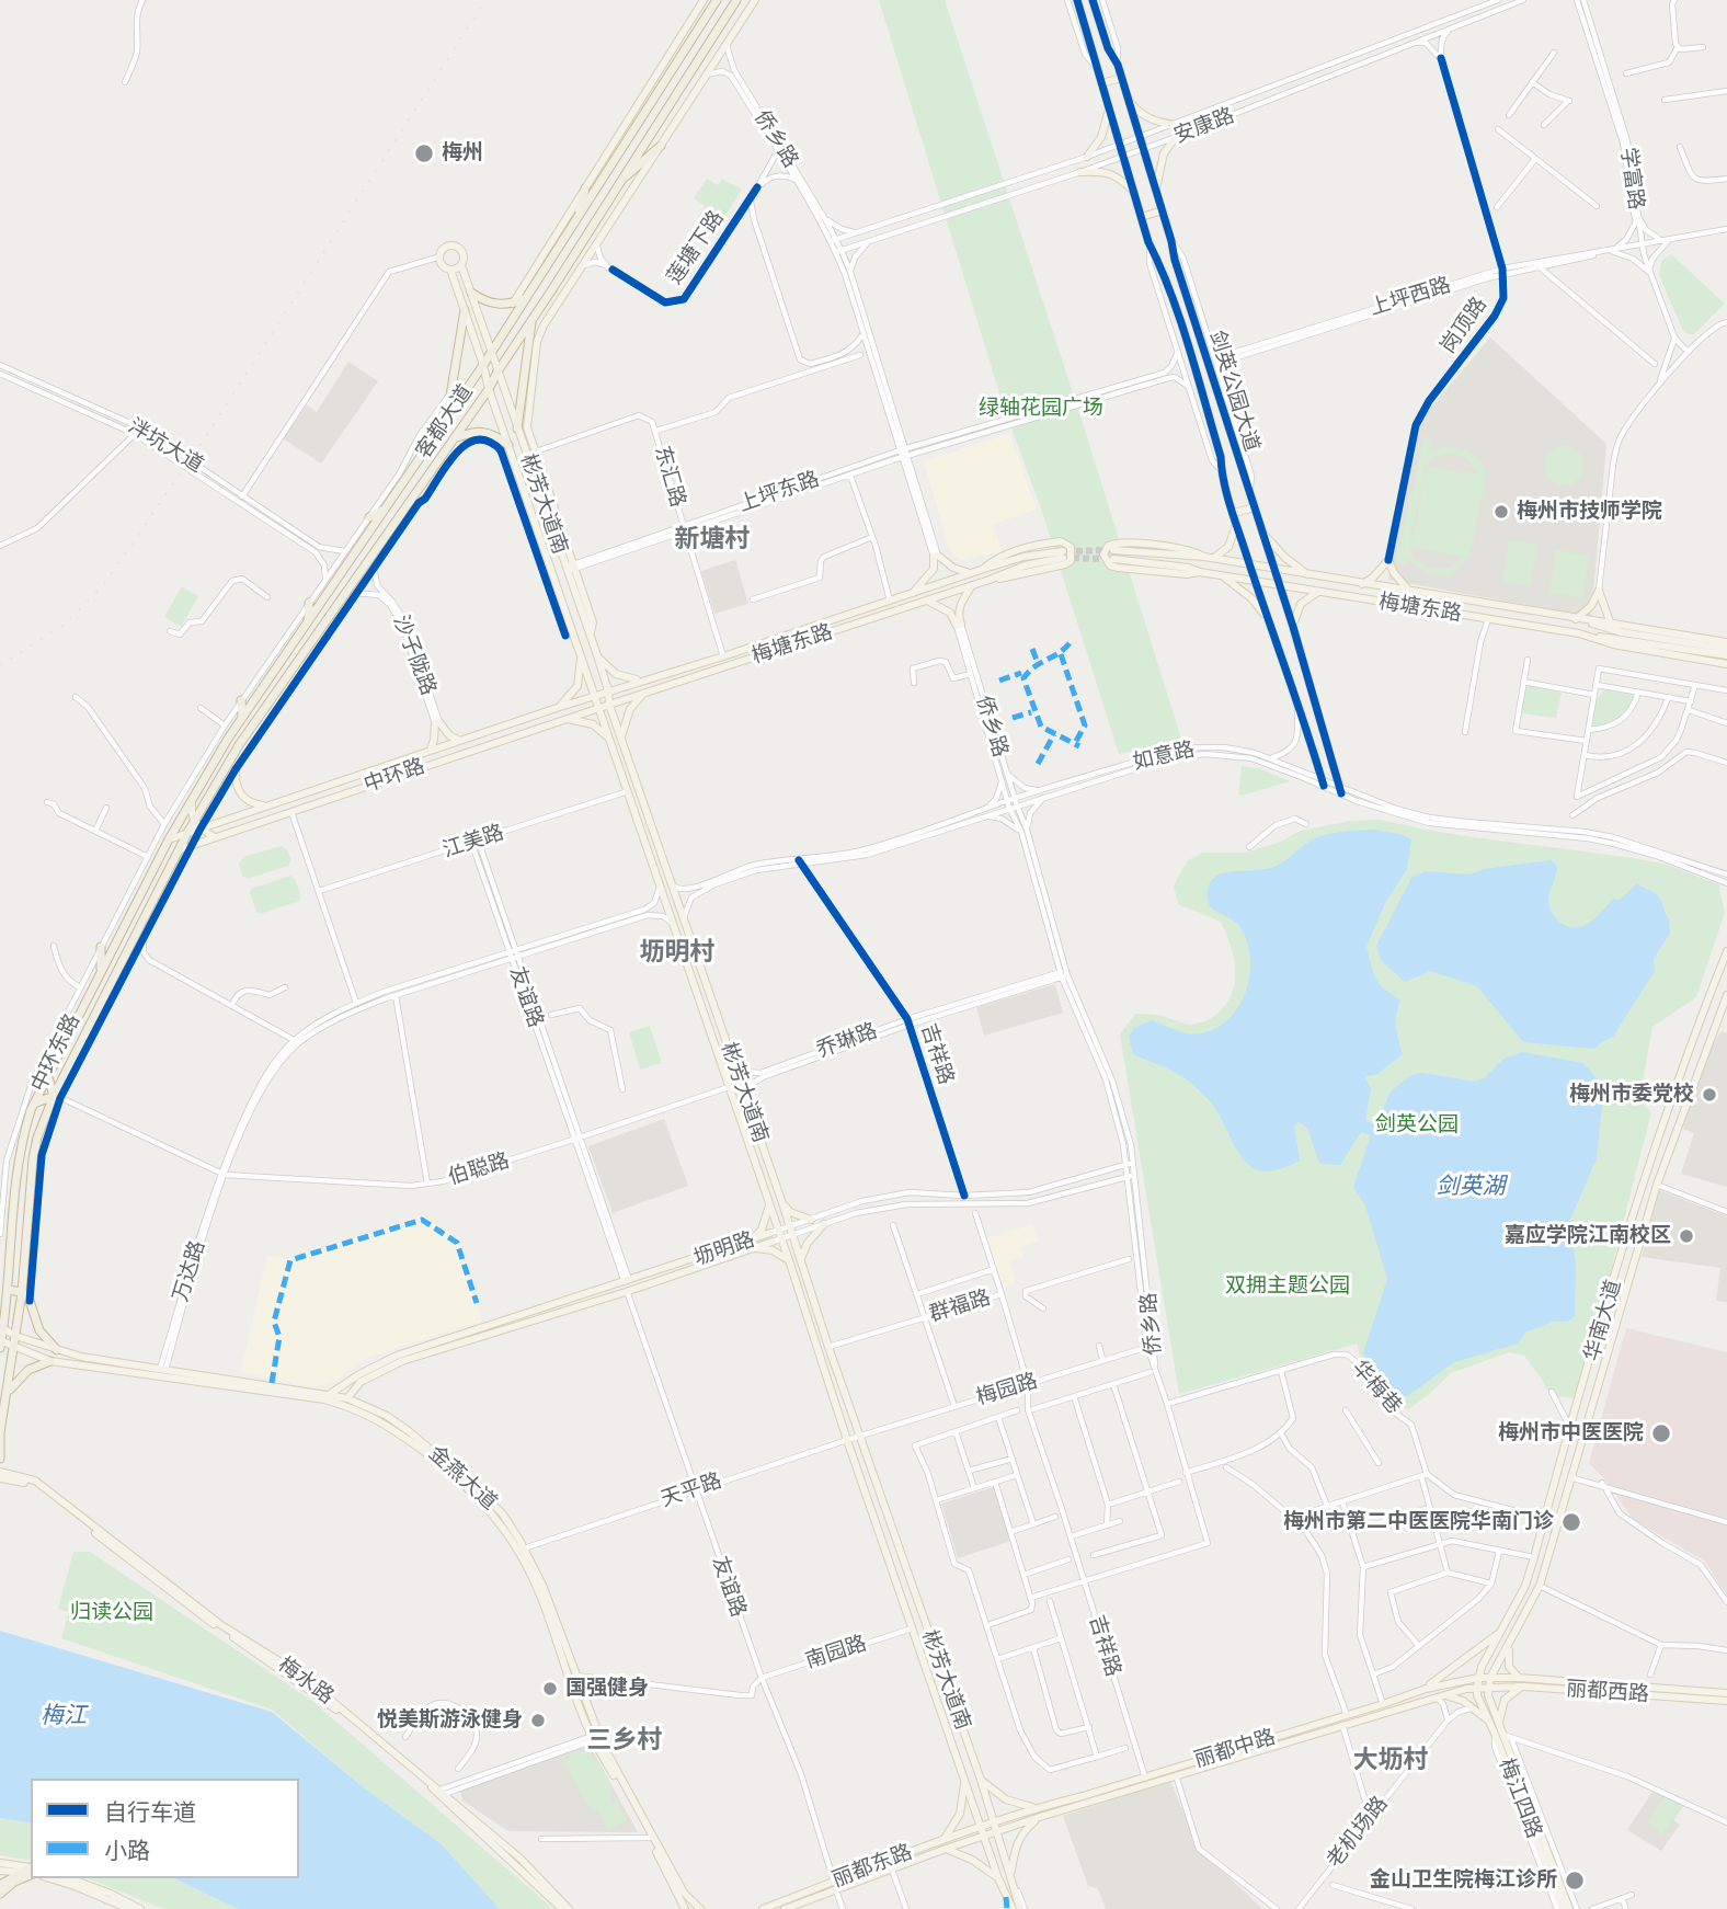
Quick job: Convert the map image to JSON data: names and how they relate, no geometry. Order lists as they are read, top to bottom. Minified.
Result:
{"streets":{"highway":["客都大道","中环东路"],"main road":["剑英公园大道","彬芳大道南","梅塘东路","中环路","坜明路","华南大道","金燕大道","梅水路","丽都西路","丽都中路","梅江四路","丽都东路"],"street":["安康路","侨乡路","学富路","莲塘下路","上坪西路","岗顶路","泮坑大道","东汇路","上坪东路","沙子陇路","如意路","江美路","友谊路","乔琳路","吉祥路","伯聪路","万达路","群福路","华梅巷","梅园路","天平路","南园路","老机场路"]},"crossings":[["安康路","侨乡路"],["安康路","剑英公园大道"],["侨乡路","莲塘下路"],["侨乡路","上坪东路"],["侨乡路","如意路"],["侨乡路","乔琳路"],["侨乡路","坜明路"],["侨乡路","梅园路"],["学富路","上坪西路"],["上坪西路","岗顶路"],["剑英公园大道","梅塘东路"],["剑英公园大道","如意路"],["客都大道","彬芳大道南"],["客都大道","中环路"],["客都大道","中环东路"],["东汇路","上坪东路"],["东汇路","梅塘东路"],["上坪东路","彬芳大道南"],["彬芳大道南","梅塘东路"],["彬芳大道南","中环路"],["彬芳大道南","江美路"],["彬芳大道南","伯聪路"],["彬芳大道南","坜明路"],["彬芳大道南","群福路"],["彬芳大道南","梅园路"],["彬芳大道南","天平路"],["彬芳大道南","南园路"],["彬芳大道南","丽都中路"],["彬芳大道南","丽都东路"],["梅塘东路","中环路"],["如意路","吉祥路"],["中环路","中环东路"],["江美路","友谊路"],["友谊路","伯聪路"],["友谊路","坜明路"],["友谊路","天平路"],["友谊路","南园路"],["友谊路","丽都东路"],["乔琳路","吉祥路"],["中环东路","金燕大道"],["吉祥路","坜明路"],["吉祥路","群福路"],["吉祥路","梅园路"],["吉祥路","丽都中路"],["伯聪路","万达路"],["坜明路","金燕大道"],["万达路","金燕大道"],["群福路","梅园路"],["华南大道","丽都西路"],["华南大道","丽都中路"],["华南大道","梅江四路"],["梅园路","天平路"],["金燕大道","天平路"],["金燕大道","南园路"],["丽都西路","丽都中路"],["丽都西路","梅江四路"],["丽都中路","梅江四路"],["丽都中路","丽都东路"]],"districts":["新塘村","坜明村","三乡村","大坜村"],"water":["剑英湖","梅江"],"parks":["绿轴花园广场","剑英公园","双拥主题公园","归读公园"],"places":["梅州","梅州市技师学院","梅州市委党校","嘉应学院江南校区","梅州市中医医院","梅州市第二中医医院华南门诊","国强健身","悦美斯游泳健身","金山卫生院梅江诊所"],"legend":["自行车道","小路"]}
